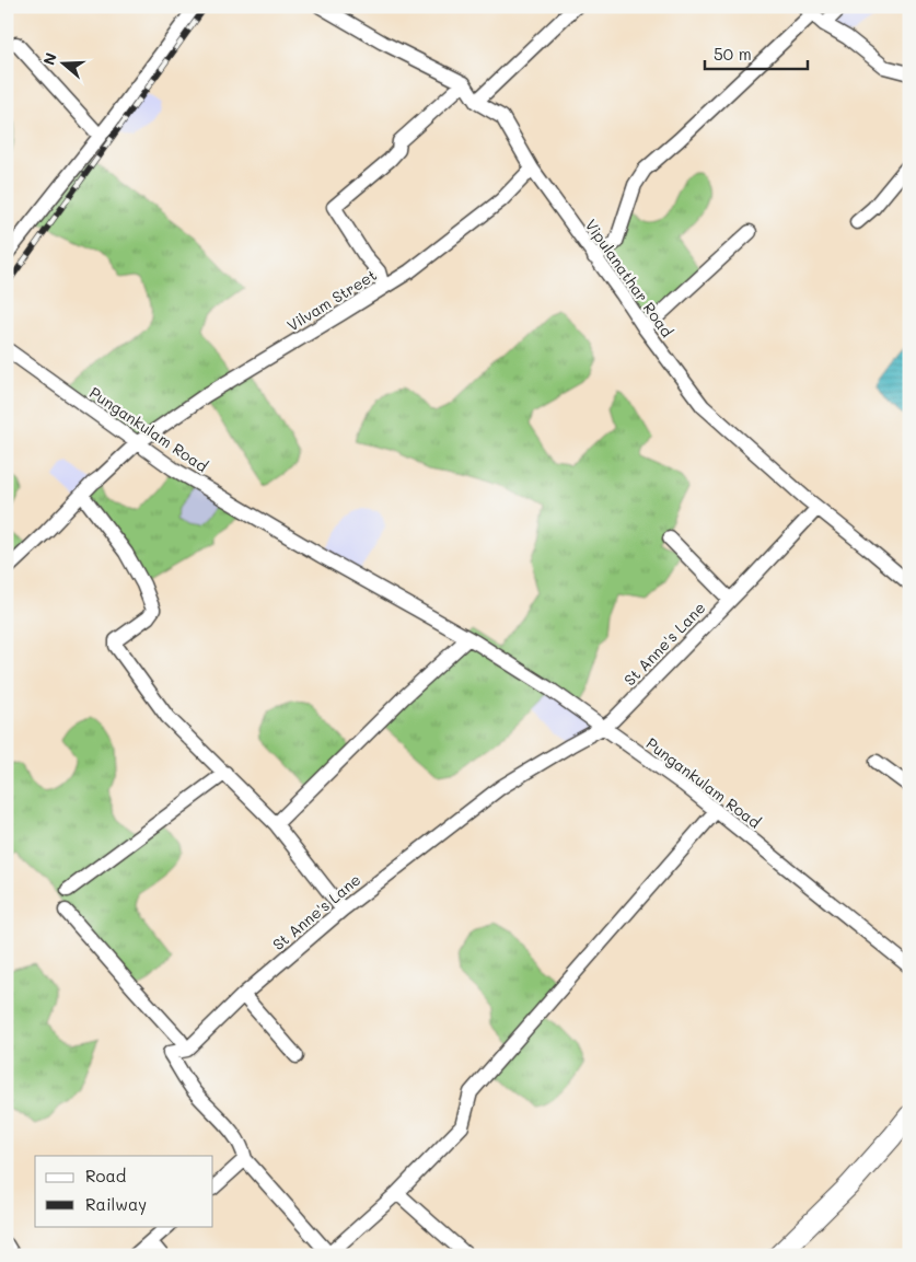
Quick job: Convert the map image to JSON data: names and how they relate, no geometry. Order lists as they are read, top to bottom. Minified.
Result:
{"streets":{"street":["Vipulanathar Road","Vilvam Street","Pungankulam Road","St Anne's Lane"]},"crossings":[["Vipulanathar Road","Vilvam Street"],["Vipulanathar Road","St Anne's Lane"],["Vilvam Street","Pungankulam Road"],["Pungankulam Road","St Anne's Lane"]],"legend":["Road","Railway"],"scale_bar":"50 m","north":"left"}
